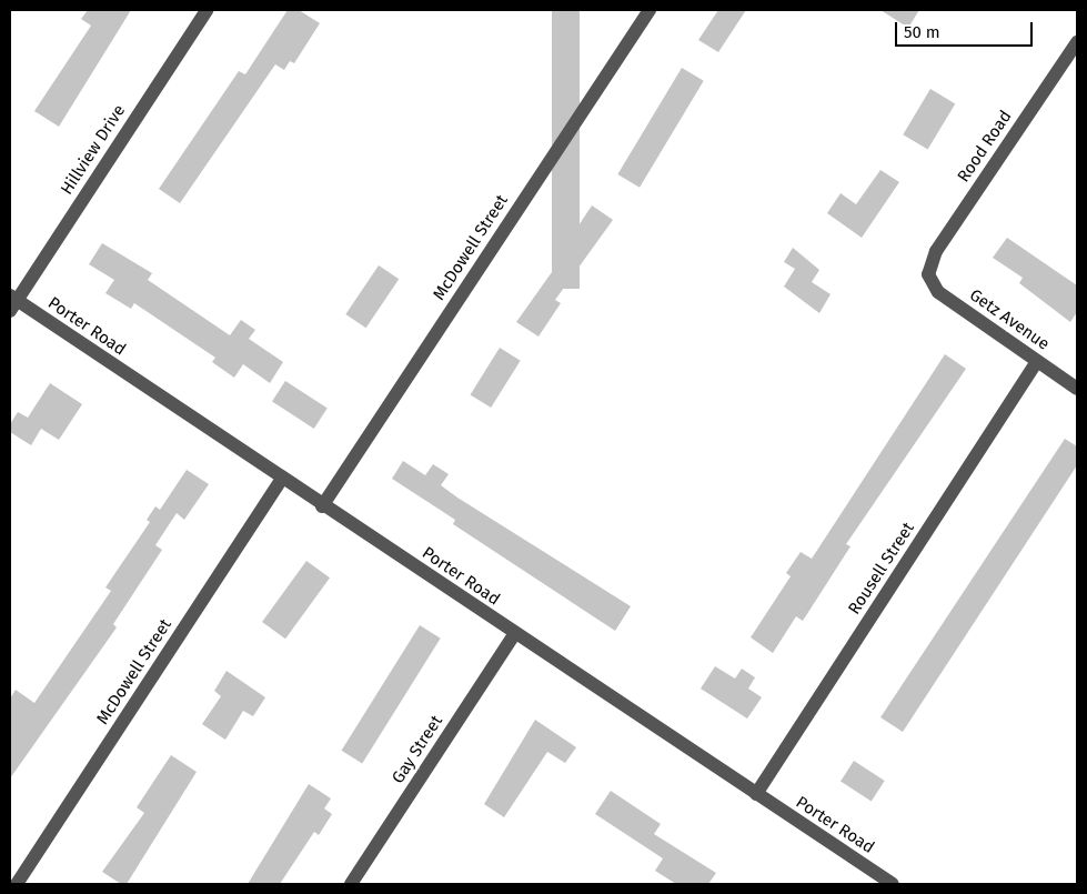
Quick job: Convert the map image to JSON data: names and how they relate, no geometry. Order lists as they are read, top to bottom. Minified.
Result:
{"streets":{"street":["Rood Road","Hillview Drive","McDowell Street","Getz Avenue","Porter Road","Rousell Street","Gay Street"]},"crossings":[["Rood Road","Getz Avenue"],["Hillview Drive","Porter Road"],["McDowell Street","Porter Road"],["Getz Avenue","Rousell Street"],["Porter Road","Rousell Street"],["Porter Road","Gay Street"]],"scale_bar":"50 m"}
